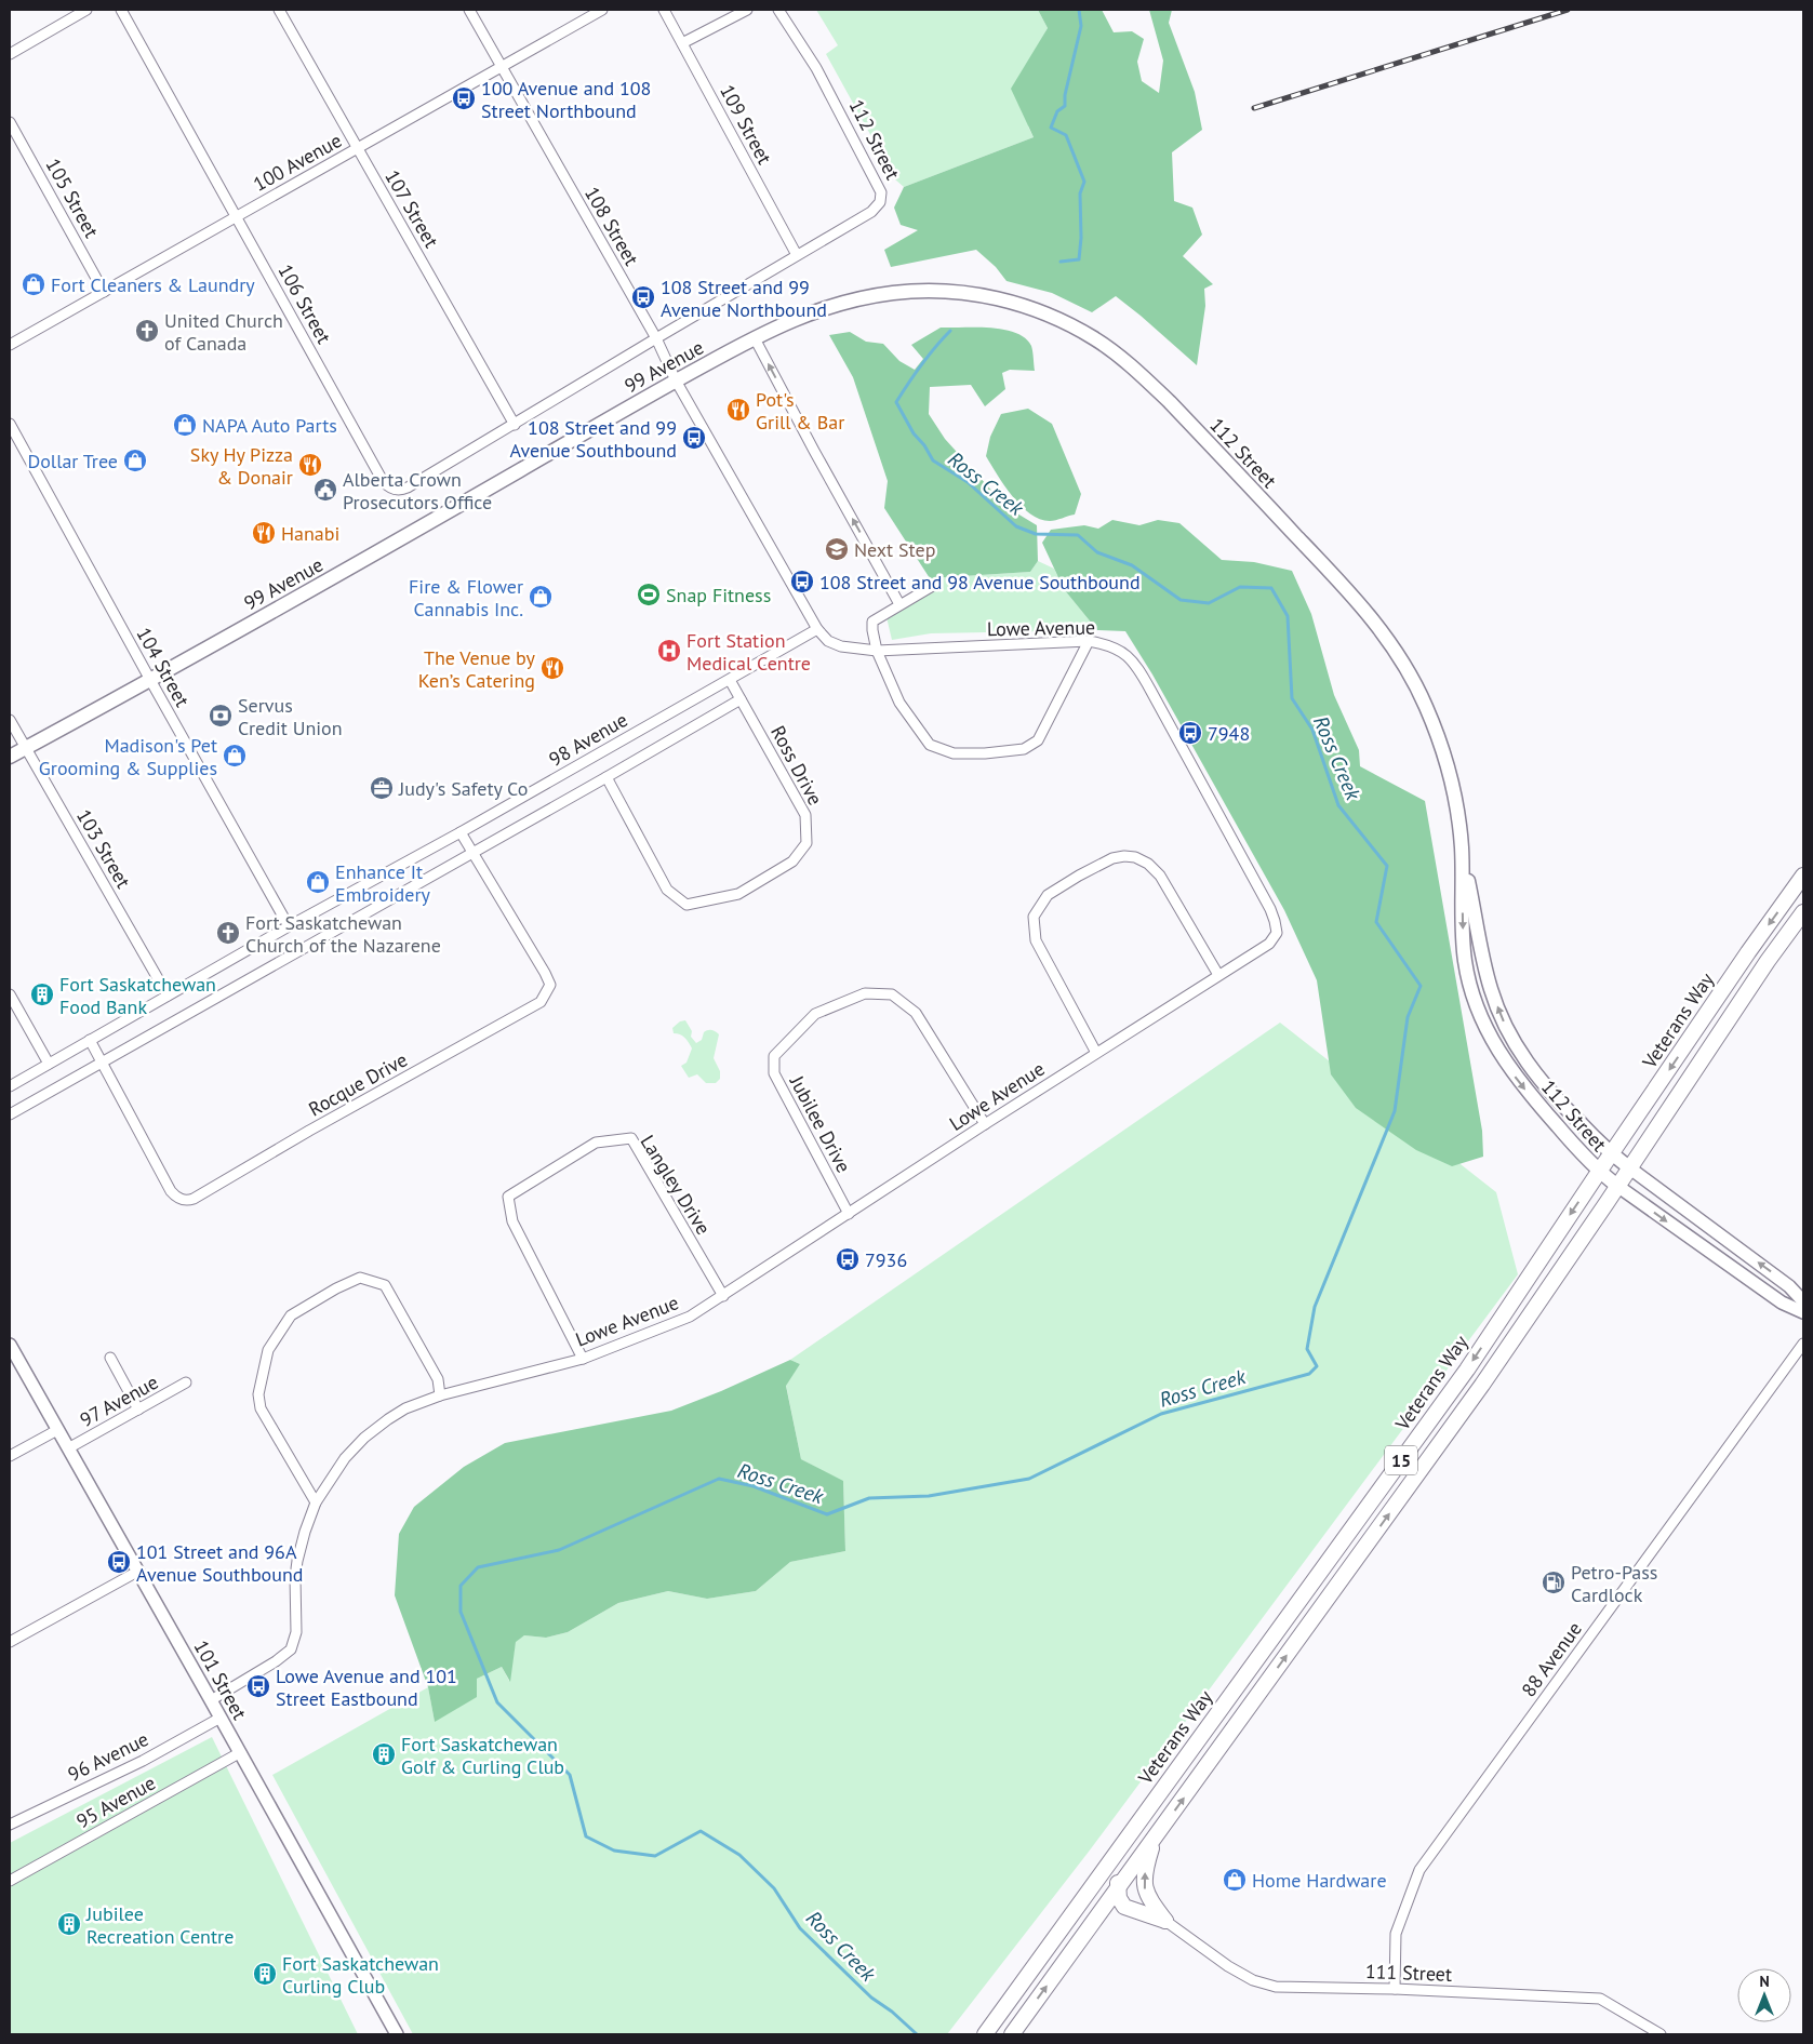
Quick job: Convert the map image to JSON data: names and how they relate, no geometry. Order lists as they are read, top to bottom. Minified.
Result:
{"streets":{"main road":["112 Street","99 Avenue","Veterans Way","15"],"street":["109 Street","100 Avenue","105 Street","107 Street","108 Street","106 Street","Lowe Avenue","104 Street","98 Avenue","Ross Drive","103 Street","Rocque Drive","Jubilee Drive","Langley Drive","97 Avenue","88 Avenue","101 Street","96 Avenue","95 Avenue","111 Street"]},"crossings":[["109 Street","112 Street"],["112 Street","99 Avenue"],["112 Street","Veterans Way"],["112 Street","15"],["100 Avenue","105 Street"],["100 Avenue","107 Street"],["100 Avenue","108 Street"],["100 Avenue","106 Street"],["107 Street","106 Street"],["108 Street","99 Avenue"],["108 Street","Lowe Avenue"],["108 Street","98 Avenue"],["99 Avenue","104 Street"],["99 Avenue","103 Street"],["Lowe Avenue","98 Avenue"],["Lowe Avenue","Jubilee Drive"],["Lowe Avenue","Langley Drive"],["Lowe Avenue","101 Street"],["104 Street","98 Avenue"],["98 Avenue","Ross Drive"],["98 Avenue","103 Street"],["98 Avenue","Rocque Drive"],["97 Avenue","101 Street"],["88 Avenue","111 Street"],["101 Street","96 Avenue"],["101 Street","95 Avenue"]],"water":["Ross Creek"],"places":{"bus stop":["100 Avenue and 108 Street Northbound","108 Street and 99 Avenue Northbound","108 Street and 99 Avenue Southbound","108 Street and 98 Avenue Southbound","7948","7936","101 Street and 96A Avenue Southbound","Lowe Avenue and 101 Street Eastbound"],"shop":["Fort Cleaners & Laundry","NAPA Auto Parts","Dollar Tree","Fire & Flower Cannabis Inc.","Madison's Pet Grooming & Supplies","Enhance It Embroidery","Home Hardware"],"church":["United Church of Canada","Fort Saskatchewan Church of the Nazarene"],"restaurant":["Pot's Grill & Bar","Sky Hy Pizza & Donair","Hanabi","The Venue by Ken’s Catering"],"public building":["Alberta Crown Prosecutors Office"],"school or university":["Next Step"],"sports":["Snap Fitness"],"hospital":["Fort Station Medical Centre"],"bank":["Servus Credit Union"],"office":["Judy's Safety Co"],"building":["Fort Saskatchewan Food Bank","Fort Saskatchewan Golf & Curling Club","Jubilee Recreation Centre","Fort Saskatchewan Curling Club"],"fuel station":["Petro-Pass Cardlock"]},"north":"top"}
